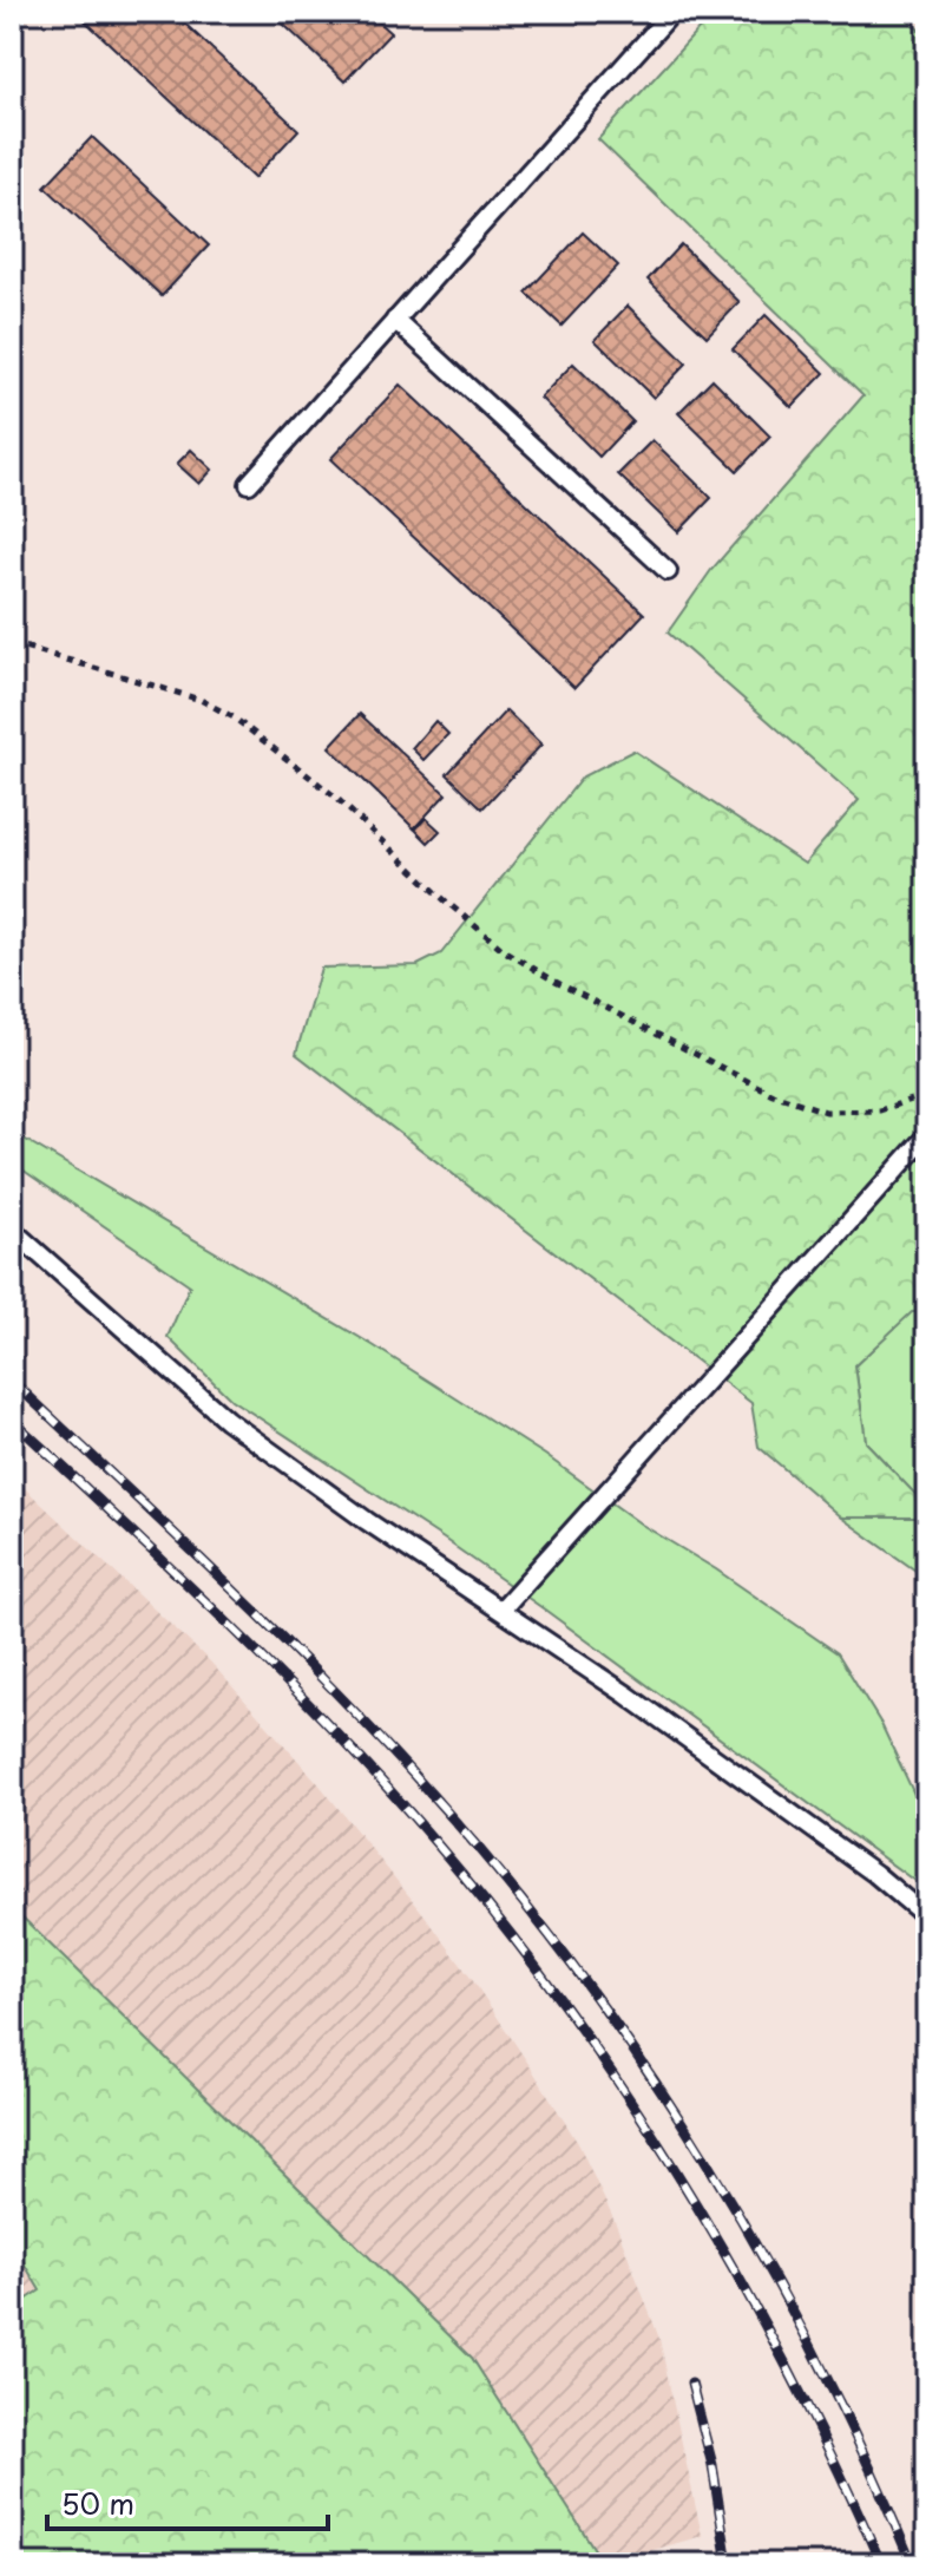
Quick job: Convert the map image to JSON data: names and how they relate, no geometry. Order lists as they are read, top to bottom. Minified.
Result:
{"scale_bar":"50 m"}
